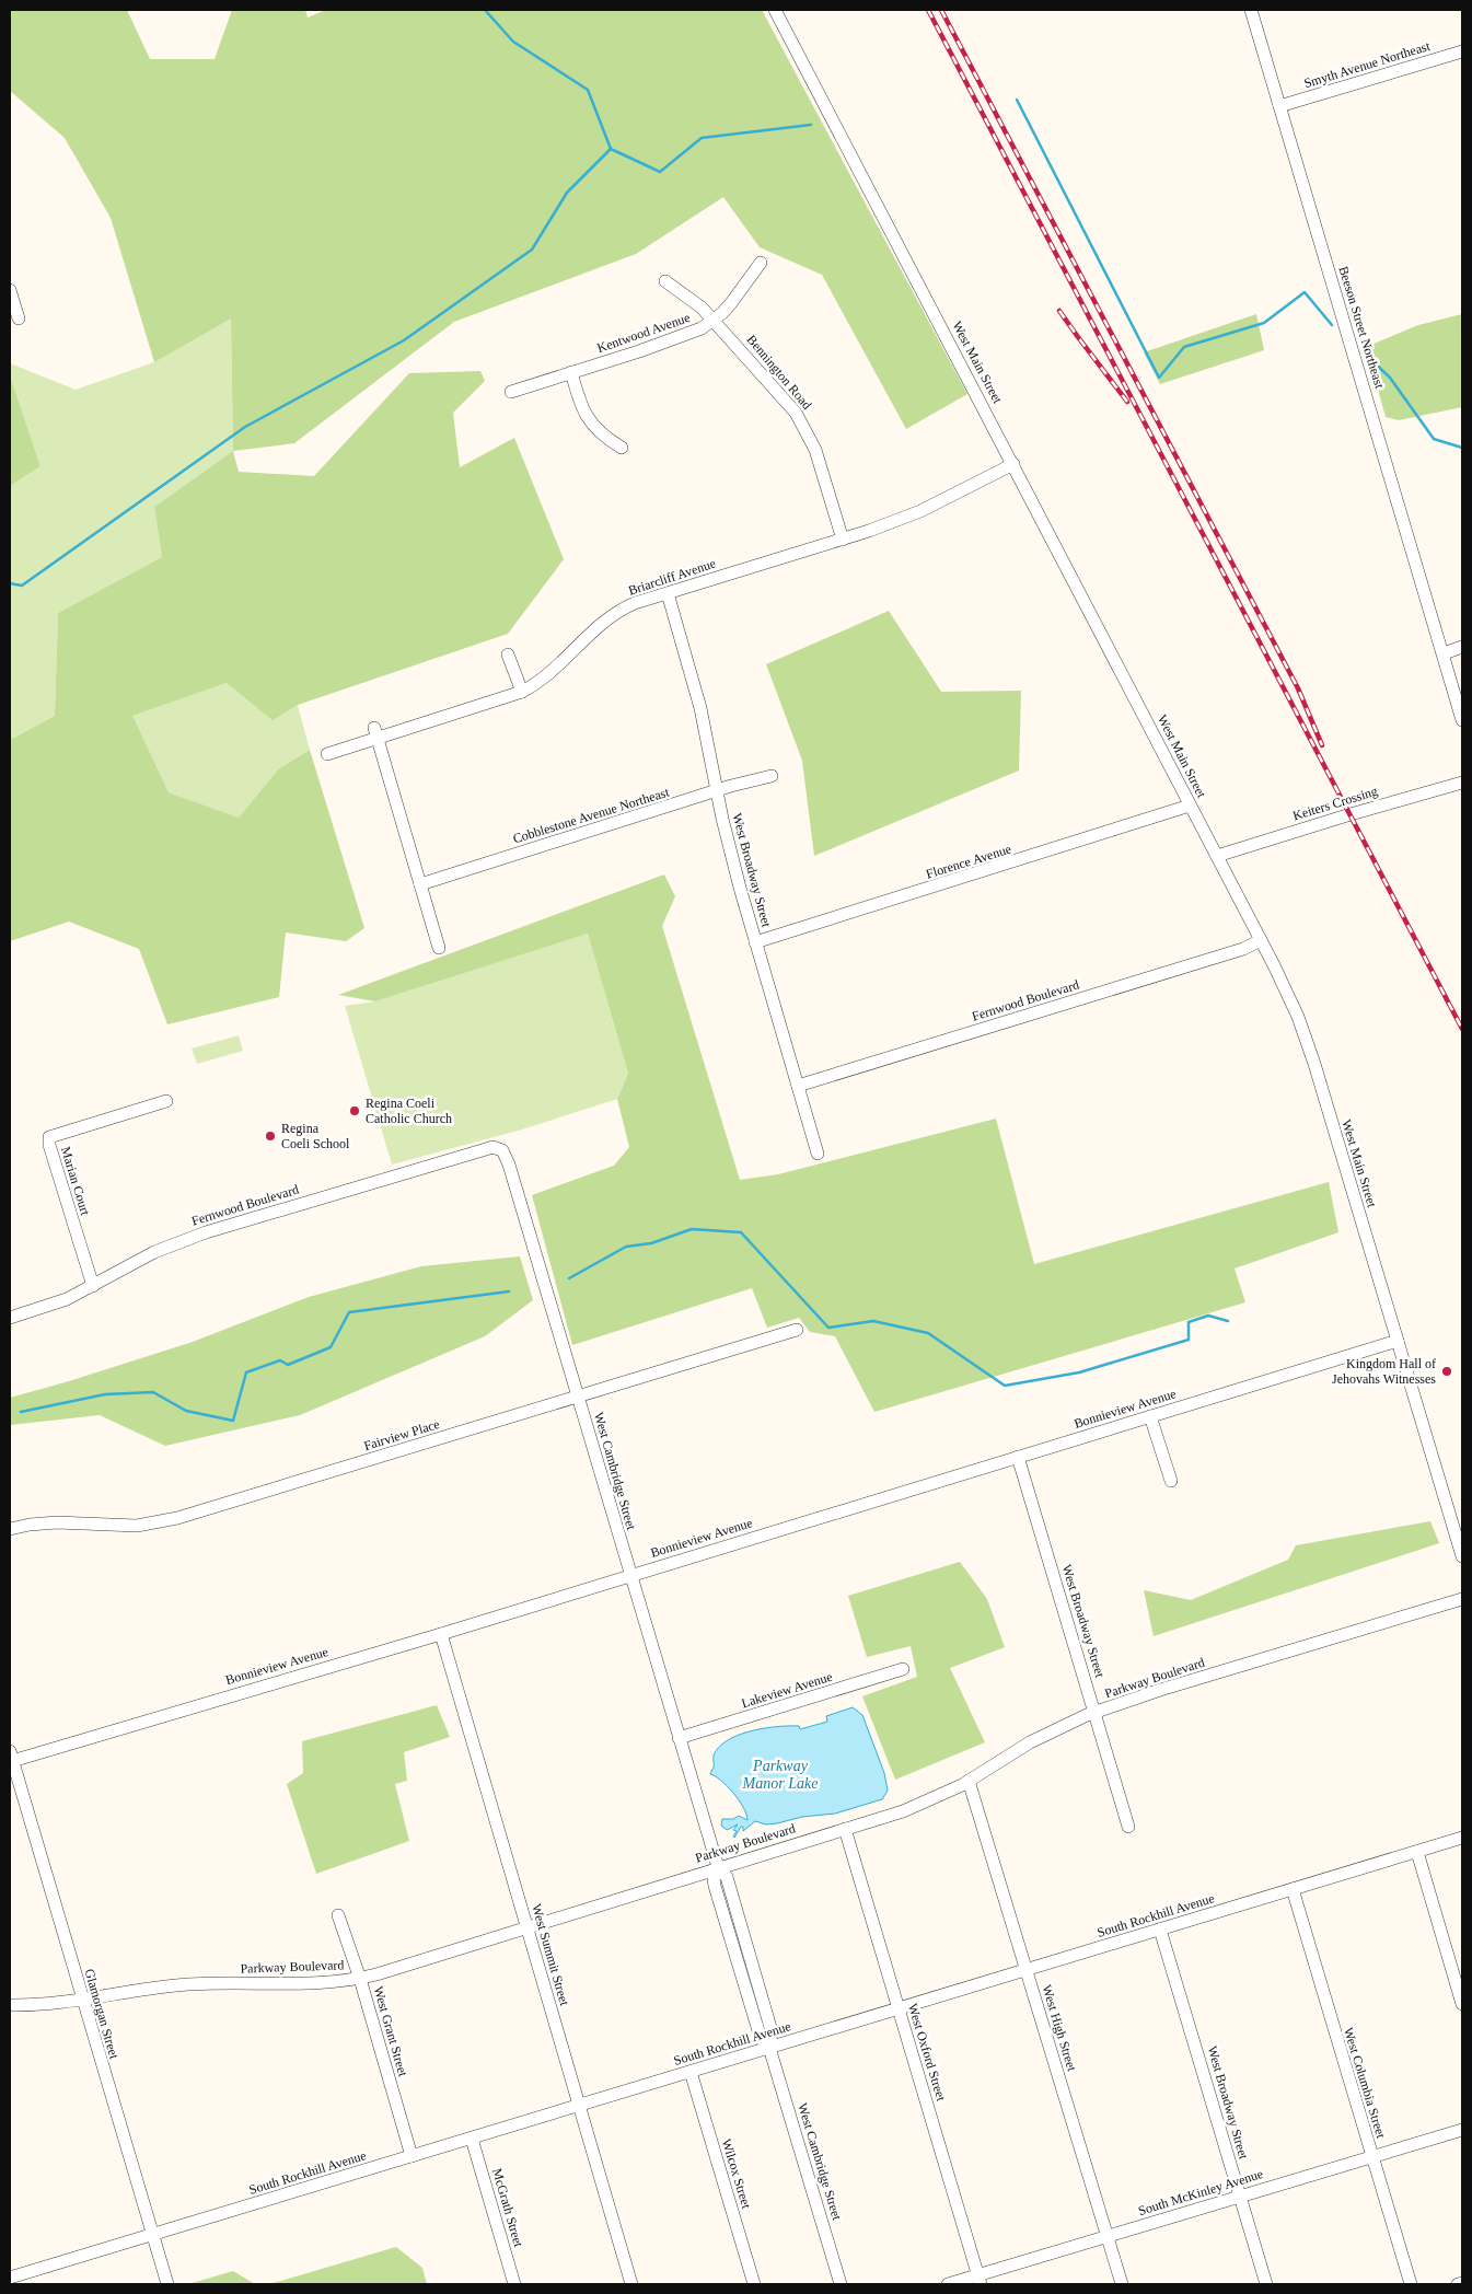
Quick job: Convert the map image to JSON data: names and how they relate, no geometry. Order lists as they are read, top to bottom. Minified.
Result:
{"streets":{"street":["Smyth Avenue Northeast","Beeson Street Northeast","Kentwood Avenue","West Main Street","Bennington Road","Briarcliff Avenue","Keiters Crossing","Cobblestone Avenue Northeast","Florence Avenue","West Broadway Street","Fernwood Boulevard","Marian Court","Bonnieview Avenue","Fairview Place","West Cambridge Street","Parkway Boulevard","Lakeview Avenue","South Rockhill Avenue","West Summit Street","Glamorgan Street","West High Street","West Grant Street","West Oxford Street","West Columbia Street","Wilcox Street","South McKinley Avenue","McGrath Street"]},"crossings":[["Smyth Avenue Northeast","Beeson Street Northeast"],["Kentwood Avenue","Bennington Road"],["West Main Street","Briarcliff Avenue"],["West Main Street","Keiters Crossing"],["West Main Street","Florence Avenue"],["West Main Street","Fernwood Boulevard"],["West Main Street","Bonnieview Avenue"],["Bennington Road","Briarcliff Avenue"],["Briarcliff Avenue","West Broadway Street"],["Cobblestone Avenue Northeast","West Broadway Street"],["Florence Avenue","West Broadway Street"],["West Broadway Street","Fernwood Boulevard"],["West Broadway Street","Bonnieview Avenue"],["West Broadway Street","Parkway Boulevard"],["West Broadway Street","South Rockhill Avenue"],["West Broadway Street","South McKinley Avenue"],["Fernwood Boulevard","Marian Court"],["Fernwood Boulevard","West Cambridge Street"],["Bonnieview Avenue","West Cambridge Street"],["Bonnieview Avenue","West Summit Street"],["Bonnieview Avenue","Glamorgan Street"],["Fairview Place","West Cambridge Street"],["West Cambridge Street","Parkway Boulevard"],["West Cambridge Street","Lakeview Avenue"],["West Cambridge Street","South Rockhill Avenue"],["Parkway Boulevard","West Summit Street"],["Parkway Boulevard","Glamorgan Street"],["Parkway Boulevard","West High Street"],["Parkway Boulevard","West Grant Street"],["Parkway Boulevard","West Oxford Street"],["South Rockhill Avenue","West Summit Street"],["South Rockhill Avenue","Glamorgan Street"],["South Rockhill Avenue","West High Street"],["South Rockhill Avenue","West Grant Street"],["South Rockhill Avenue","West Oxford Street"],["South Rockhill Avenue","West Columbia Street"],["South Rockhill Avenue","Wilcox Street"],["South Rockhill Avenue","McGrath Street"],["West High Street","South McKinley Avenue"],["West Oxford Street","South McKinley Avenue"],["West Columbia Street","South McKinley Avenue"]],"water":["Parkway Manor Lake"],"places":["Regina Coeli Catholic Church","Regina Coeli School","Kingdom Hall of Jehovahs Witnesses"]}
